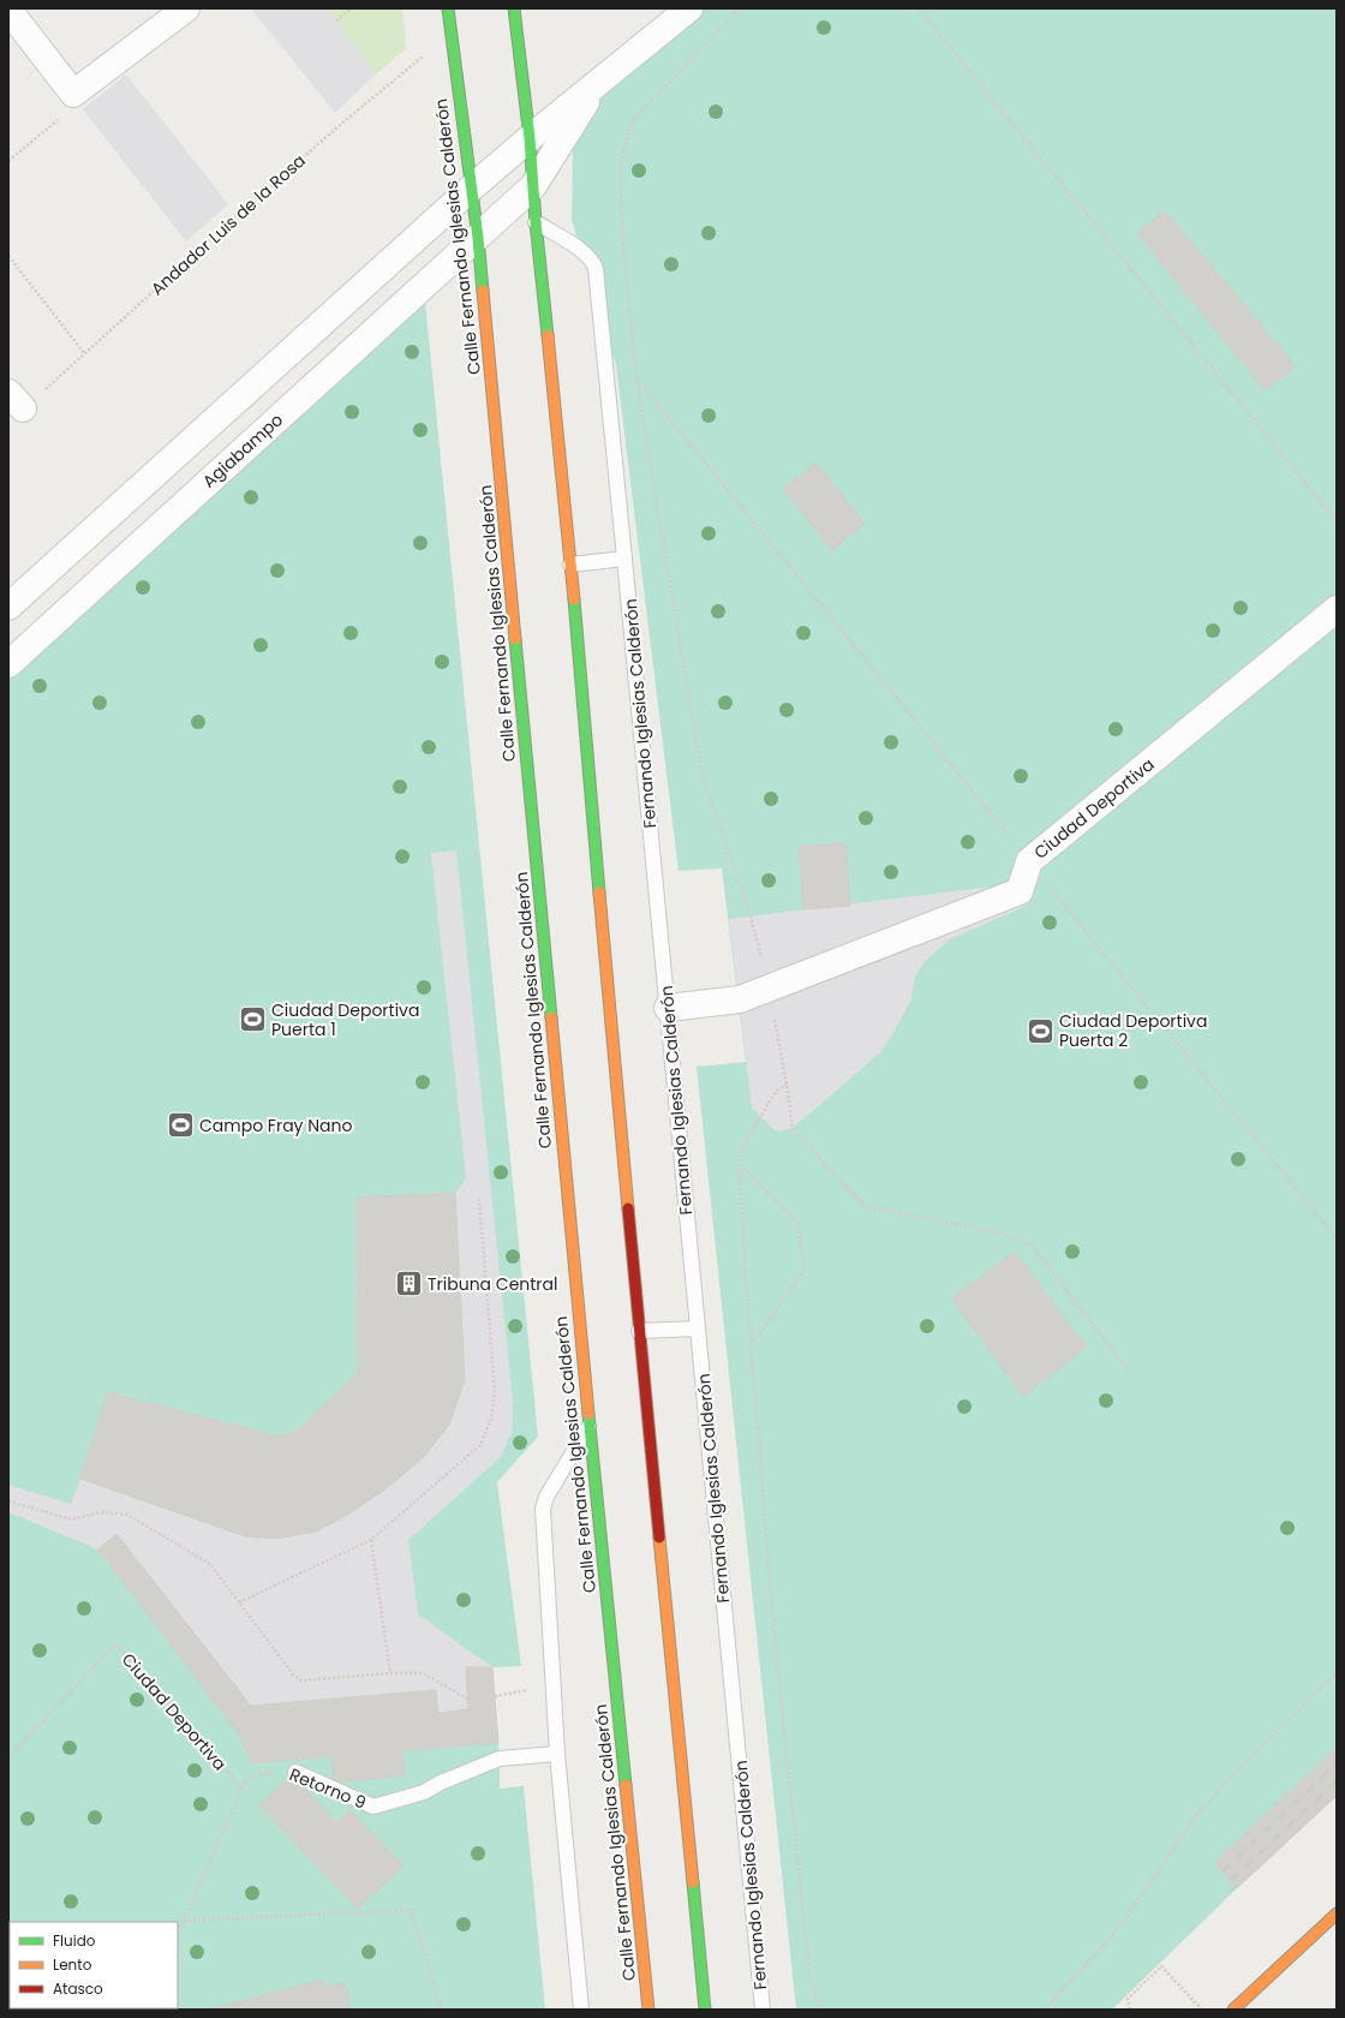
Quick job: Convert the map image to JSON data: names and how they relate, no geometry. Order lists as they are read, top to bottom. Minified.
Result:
{"streets":{"street":["Calle Fernando Iglesias Calderón","Agiabampo","Ciudad Deportiva"],"lane":["Fernando Iglesias Calderón","Retorno 9"],"path":["Andador Luis de la Rosa"]},"crossings":[["Andador Luis de la Rosa","Calle Fernando Iglesias Calderón"],["Calle Fernando Iglesias Calderón","Agiabampo"],["Fernando Iglesias Calderón","Ciudad Deportiva"],["Ciudad Deportiva","Retorno 9"]],"places":{"sports":["Ciudad Deportiva Puerta 1","Ciudad Deportiva Puerta 2","Campo Fray Nano"],"building":["Tribuna Central"]},"legend":["Fluido","Lento","Atasco"]}
